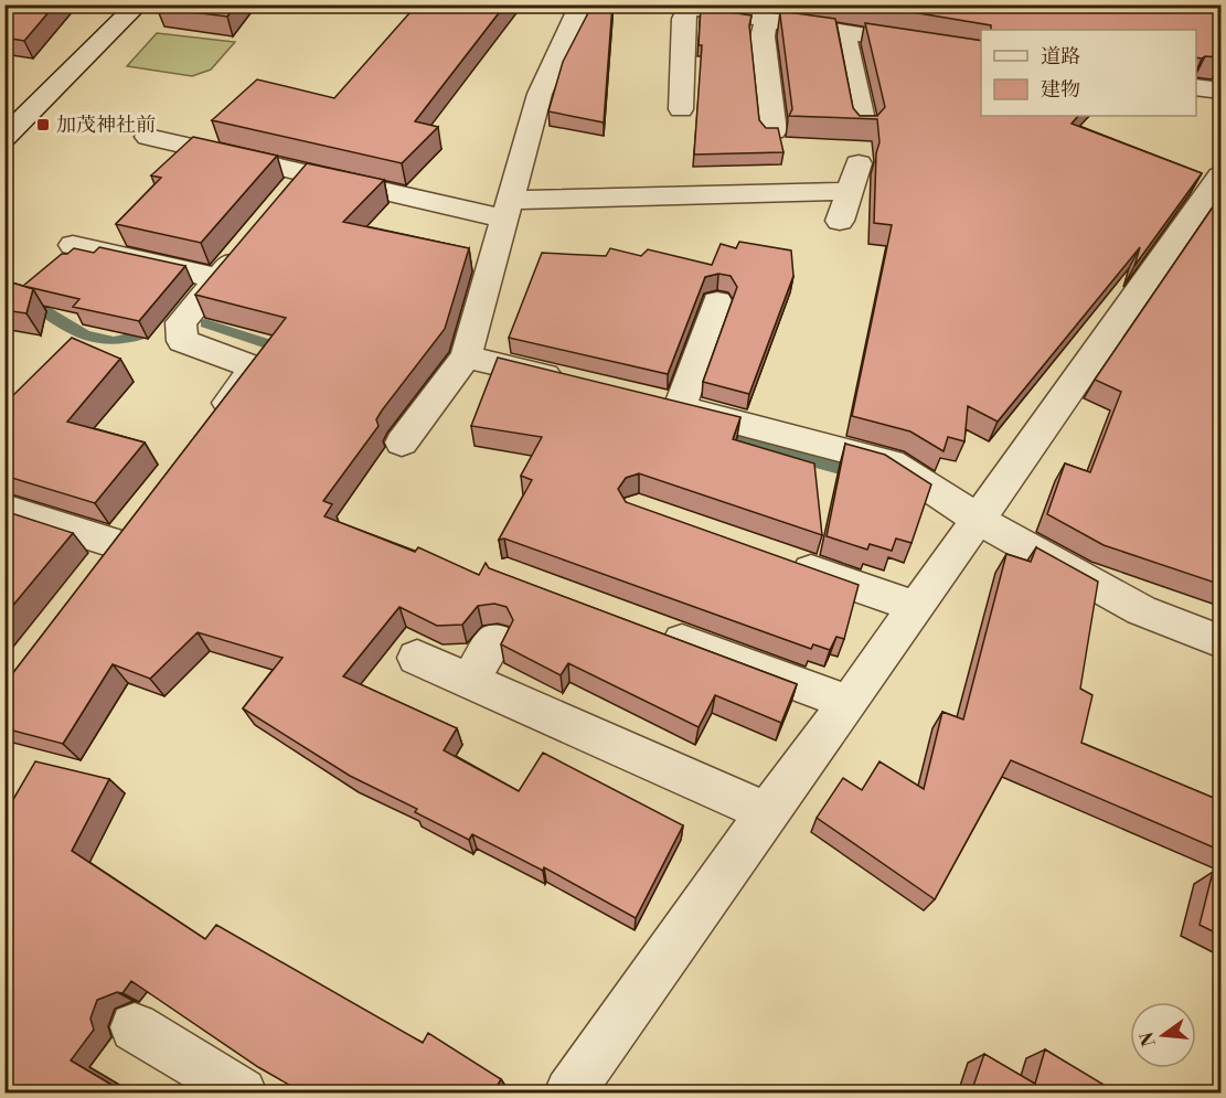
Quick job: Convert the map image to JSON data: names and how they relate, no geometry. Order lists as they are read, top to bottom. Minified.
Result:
{"places":{"transit":["加茂神社前"]},"legend":["道路","建物"],"north":"left"}
